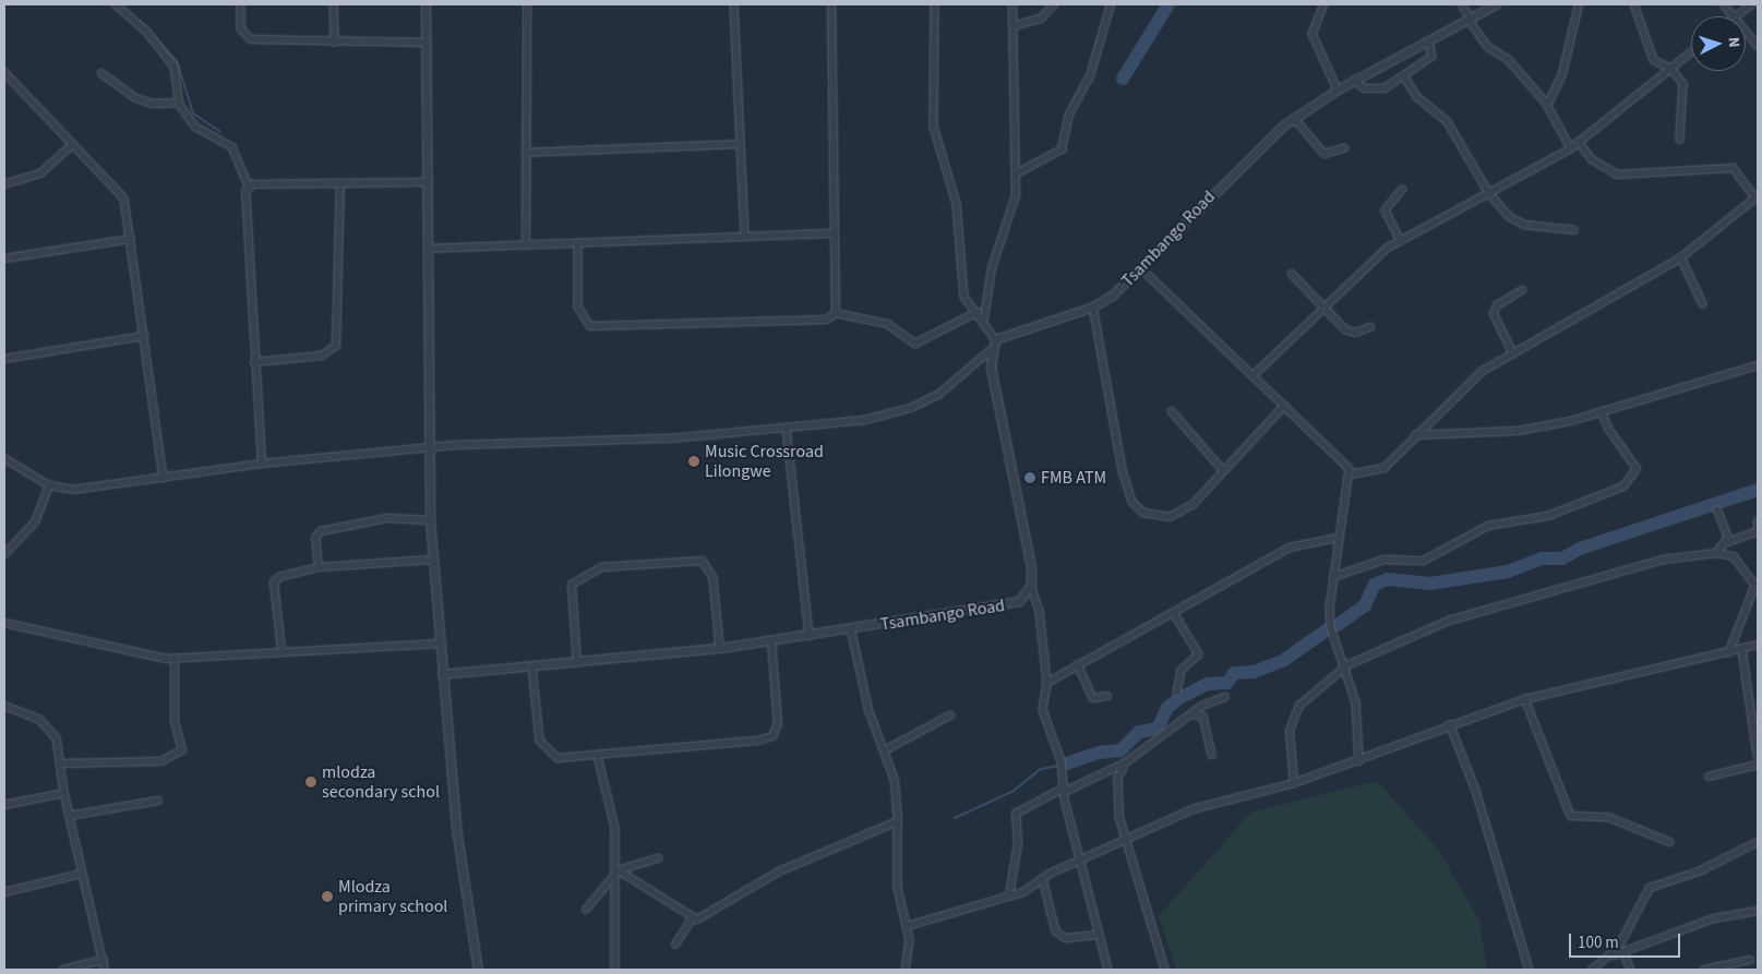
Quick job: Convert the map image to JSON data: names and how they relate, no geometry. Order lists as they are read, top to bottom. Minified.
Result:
{"streets":{"street":["Tsambango Road"]},"places":["Music Crossroad Lilongwe","FMB ATM","mlodza secondary schol","Mlodza primary school"],"scale_bar":"100 m","north":"right"}
